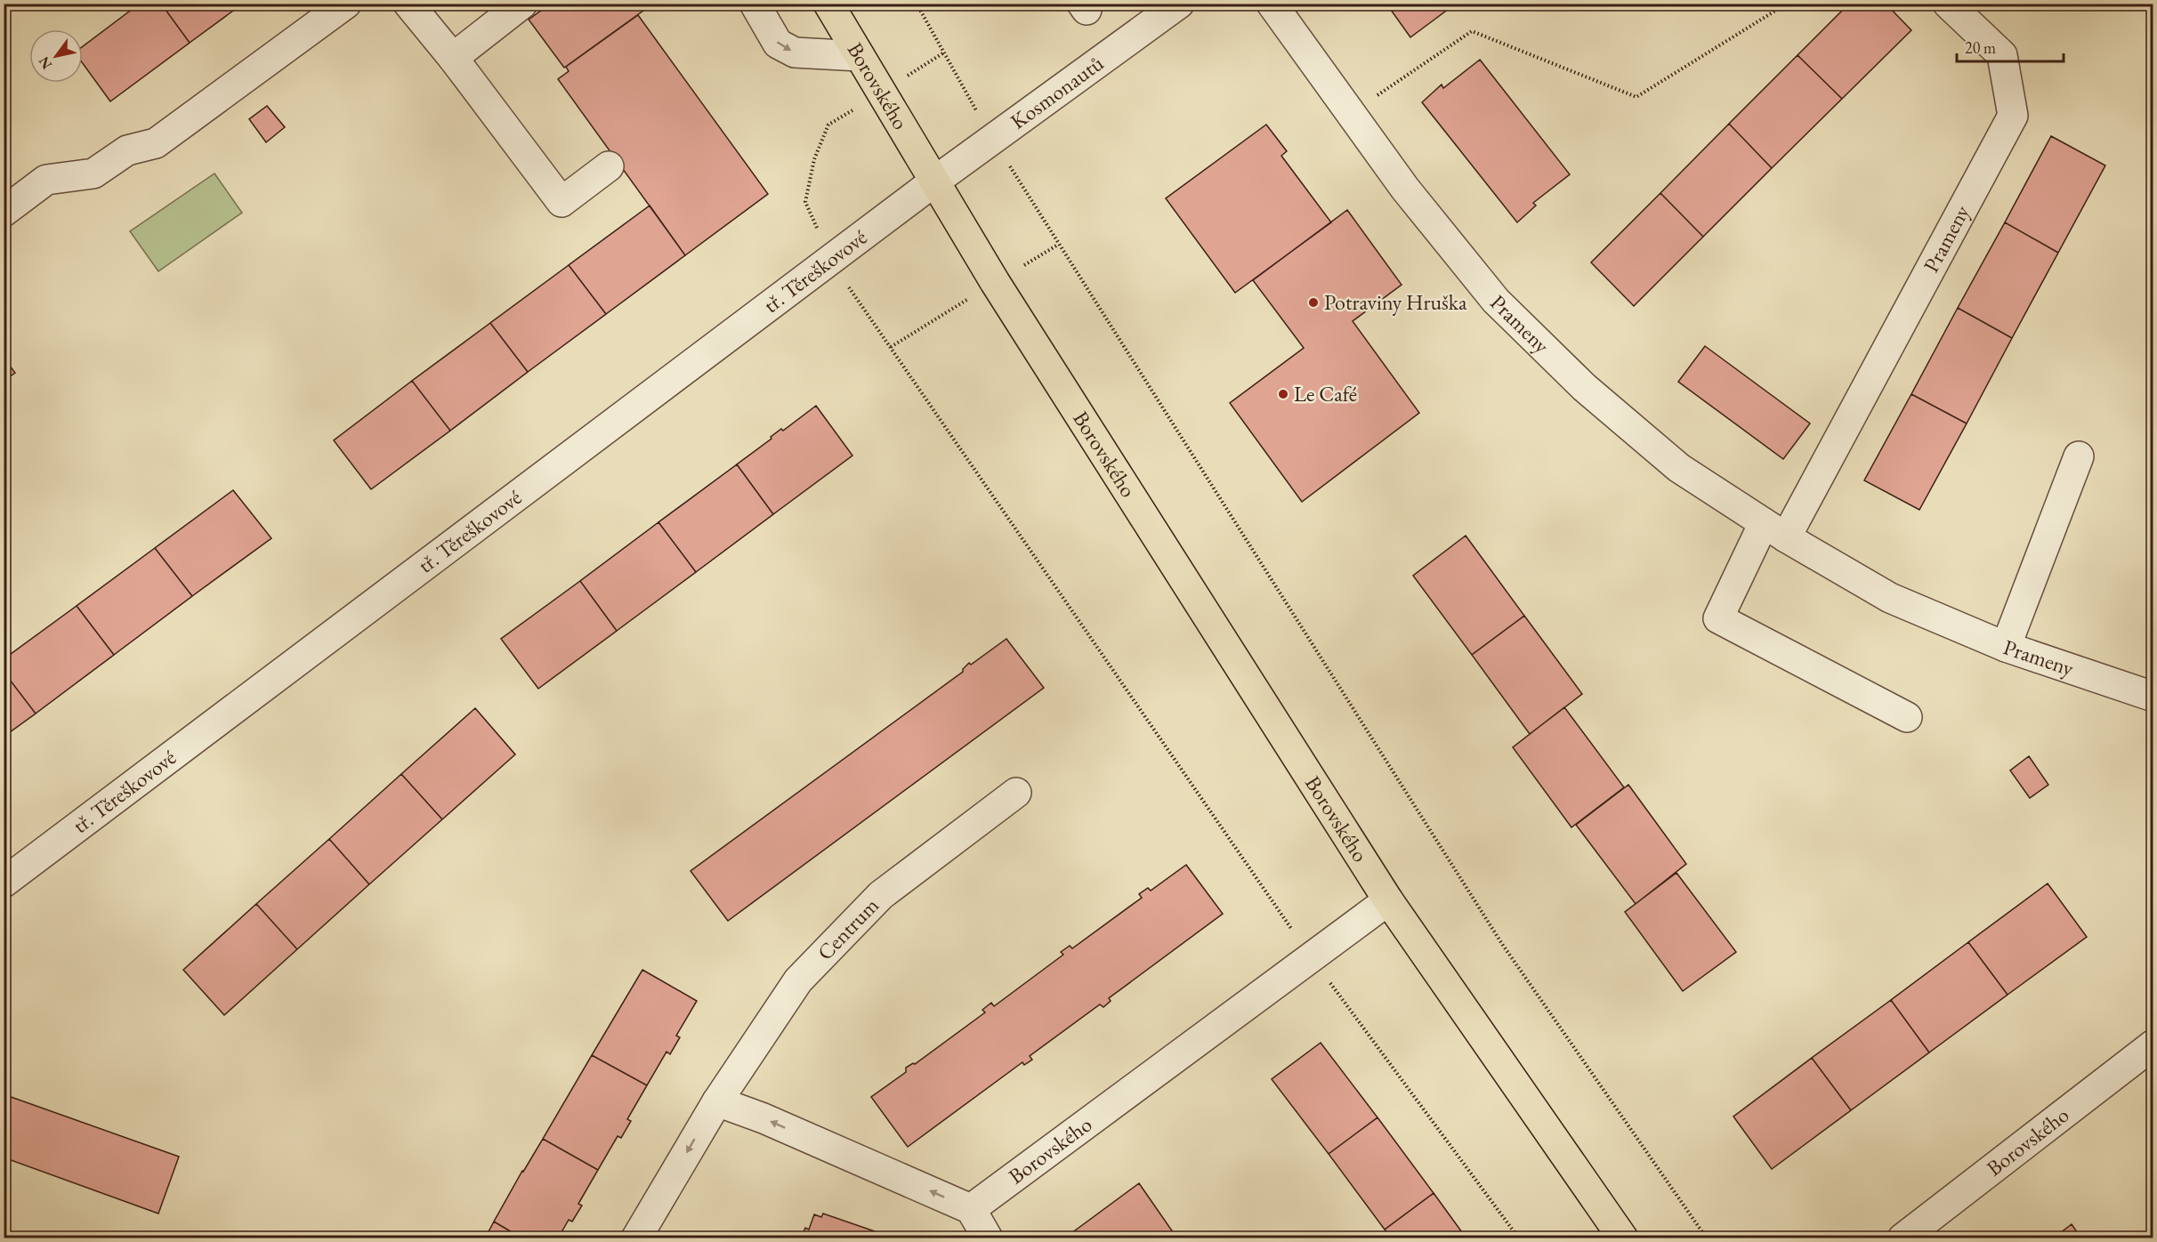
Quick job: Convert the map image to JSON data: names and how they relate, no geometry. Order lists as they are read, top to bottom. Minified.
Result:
{"streets":{"main road":["Borovského"],"street":["Kosmonautů","Prameny","tř. Těreškovové","Centrum"]},"crossings":[["Borovského","Kosmonautů"],["Borovského","tř. Těreškovové"],["Kosmonautů","tř. Těreškovové"]],"places":["Potraviny Hruška","Le Café"],"scale_bar":"20 m","north":"bottom left"}
